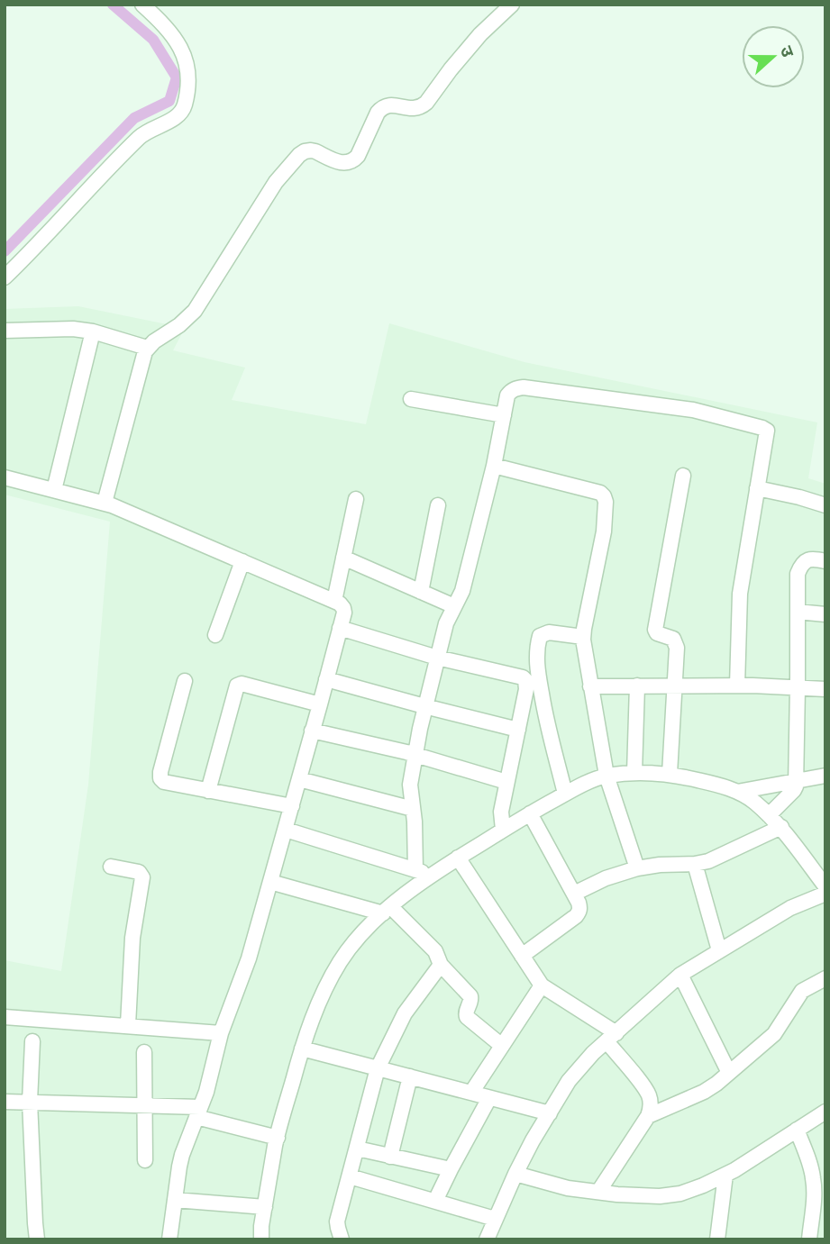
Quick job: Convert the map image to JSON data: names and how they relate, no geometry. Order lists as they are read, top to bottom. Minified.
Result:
{"north":"right"}
